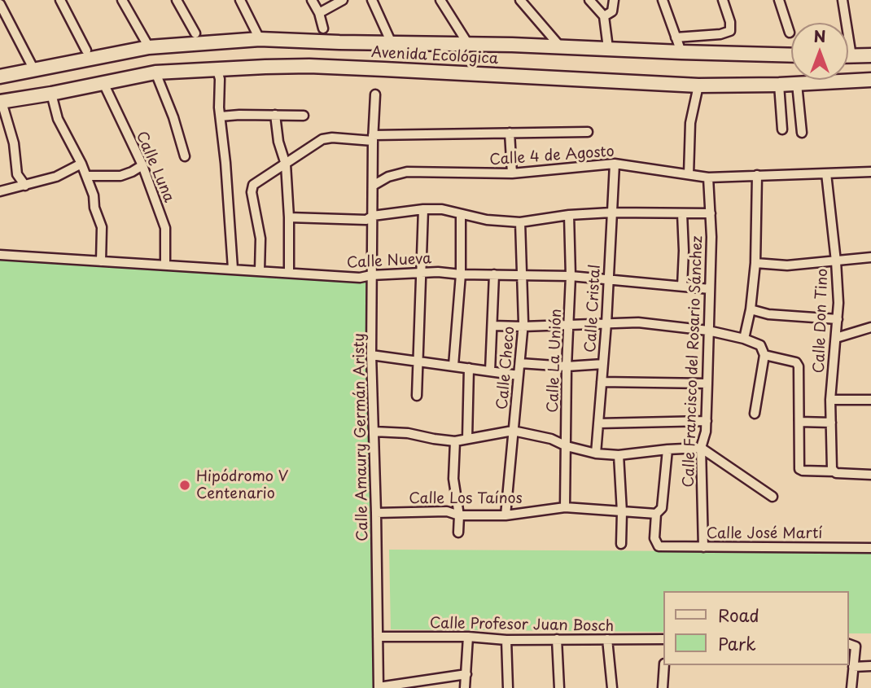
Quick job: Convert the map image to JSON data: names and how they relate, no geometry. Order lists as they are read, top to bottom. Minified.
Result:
{"streets":{"main road":["Avenida Ecológica"],"street":["Calle 4 de Agosto","Calle Luna","Calle Nueva","Calle Cristal","Calle Don Tino","Calle La Unión","Calle Francisco del Rosario Sánchez","Calle Checo","Calle Amaury Germán Aristy","Calle Los Taínos","Calle José Martí","Calle Profesor Juan Bosch"]},"crossings":[["Avenida Ecológica","Calle Luna"],["Calle 4 de Agosto","Calle Cristal"],["Calle 4 de Agosto","Calle Don Tino"],["Calle 4 de Agosto","Calle Francisco del Rosario Sánchez"],["Calle 4 de Agosto","Calle Amaury Germán Aristy"],["Calle Luna","Calle Nueva"],["Calle Nueva","Calle Cristal"],["Calle Nueva","Calle La Unión"],["Calle Nueva","Calle Francisco del Rosario Sánchez"],["Calle Nueva","Calle Checo"],["Calle Nueva","Calle Amaury Germán Aristy"],["Calle La Unión","Calle Los Taínos"],["Calle Francisco del Rosario Sánchez","Calle José Martí"],["Calle Checo","Calle Los Taínos"],["Calle Amaury Germán Aristy","Calle Los Taínos"],["Calle Amaury Germán Aristy","Calle Profesor Juan Bosch"],["Calle Los Taínos","Calle José Martí"]],"places":["Hipódromo V Centenario"],"legend":["Road","Park"],"north":"top"}
